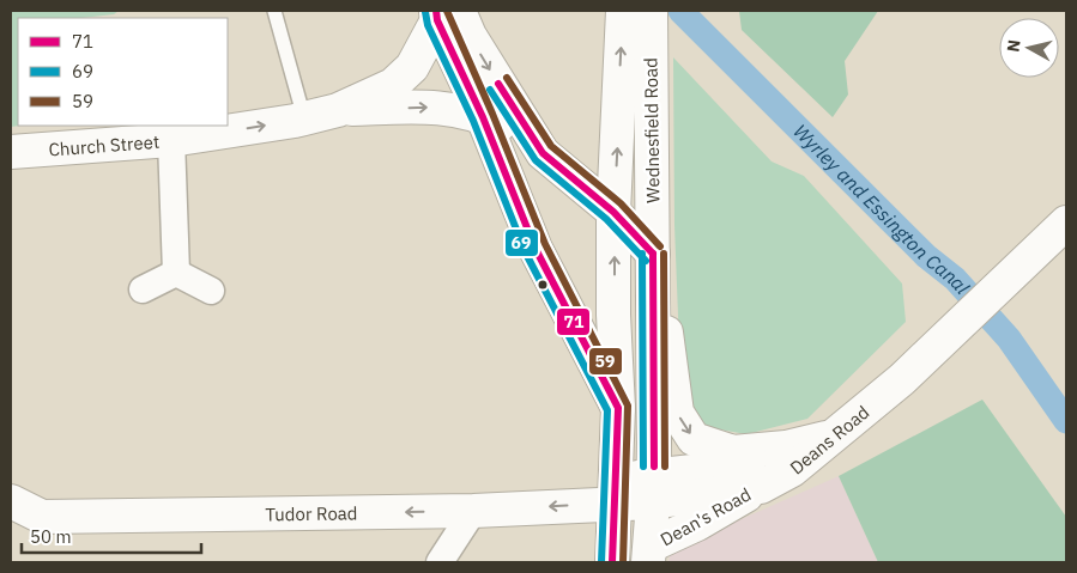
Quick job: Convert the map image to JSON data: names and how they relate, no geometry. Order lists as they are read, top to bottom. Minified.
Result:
{"streets":{"street":["Wednesfield Road","Church Street","Deans Road","Tudor Road","Dean's Road"]},"crossings":[["Wednesfield Road","Deans Road"],["Wednesfield Road","Tudor Road"],["Wednesfield Road","Dean's Road"],["Deans Road","Dean's Road"],["Tudor Road","Dean's Road"]],"one_way":["Church Street","Tudor Road"],"water":["Wyrley and Essington Canal"],"lines":["transit line 71","transit line 59","transit line 69"],"legend":["71","69","59"],"scale_bar":"50 m","north":"left"}
